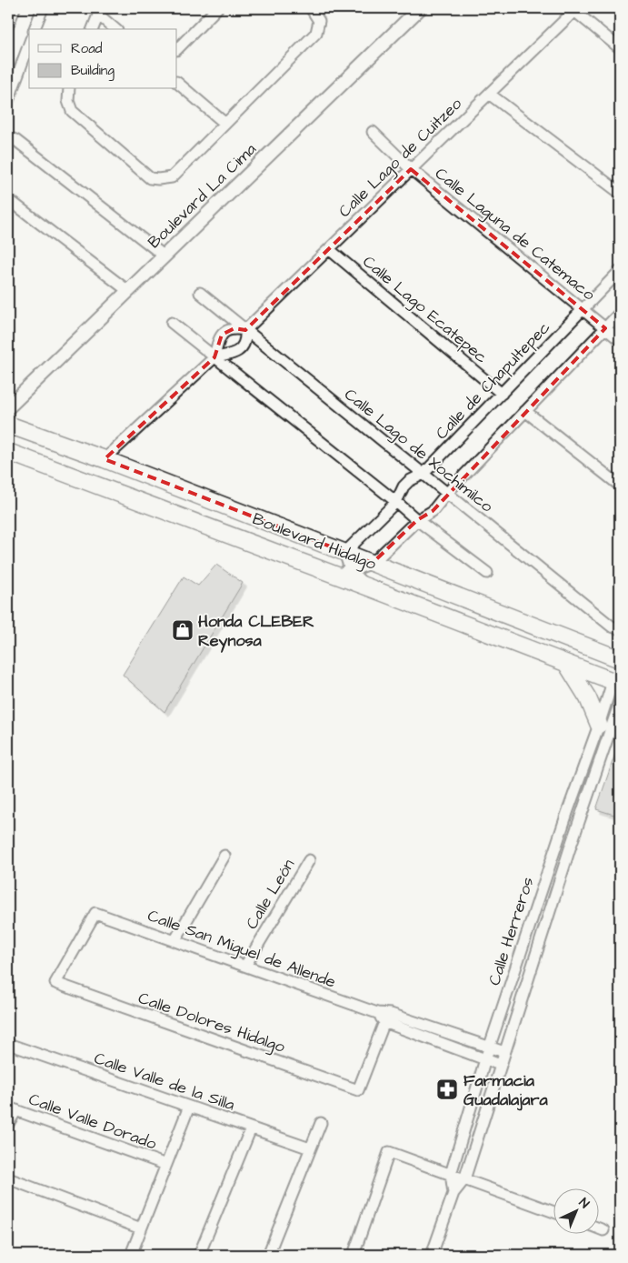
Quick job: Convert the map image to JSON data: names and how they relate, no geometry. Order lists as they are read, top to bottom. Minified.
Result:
{"streets":{"main road":["Boulevard Hidalgo"],"street":["Calle Lago de Cuitzeo","Boulevard La Cima","Calle Laguna de Catemaco","Calle Lago Ecatepec","Calle de Chapultepec","Calle Lago de Xochimilco","Calle León","Calle Herreros","Calle San Miguel de Allende","Calle Dolores Hidalgo","Calle Valle de la Silla","Calle Valle Dorado"]},"crossings":[["Calle Lago de Cuitzeo","Calle Laguna de Catemaco"],["Calle Lago de Cuitzeo","Calle Lago Ecatepec"],["Calle Lago de Cuitzeo","Calle Lago de Xochimilco"],["Calle Laguna de Catemaco","Calle de Chapultepec"],["Calle Lago Ecatepec","Calle de Chapultepec"],["Calle de Chapultepec","Calle Lago de Xochimilco"],["Calle de Chapultepec","Boulevard Hidalgo"],["Boulevard Hidalgo","Calle Herreros"],["Calle León","Calle San Miguel de Allende"],["Calle San Miguel de Allende","Calle Dolores Hidalgo"]],"places":{"shop":["Honda CLEBER Reynosa"],"pharmacy":["Farmacia Guadalajara"]},"legend":["Road","Building"],"north":"top right"}
